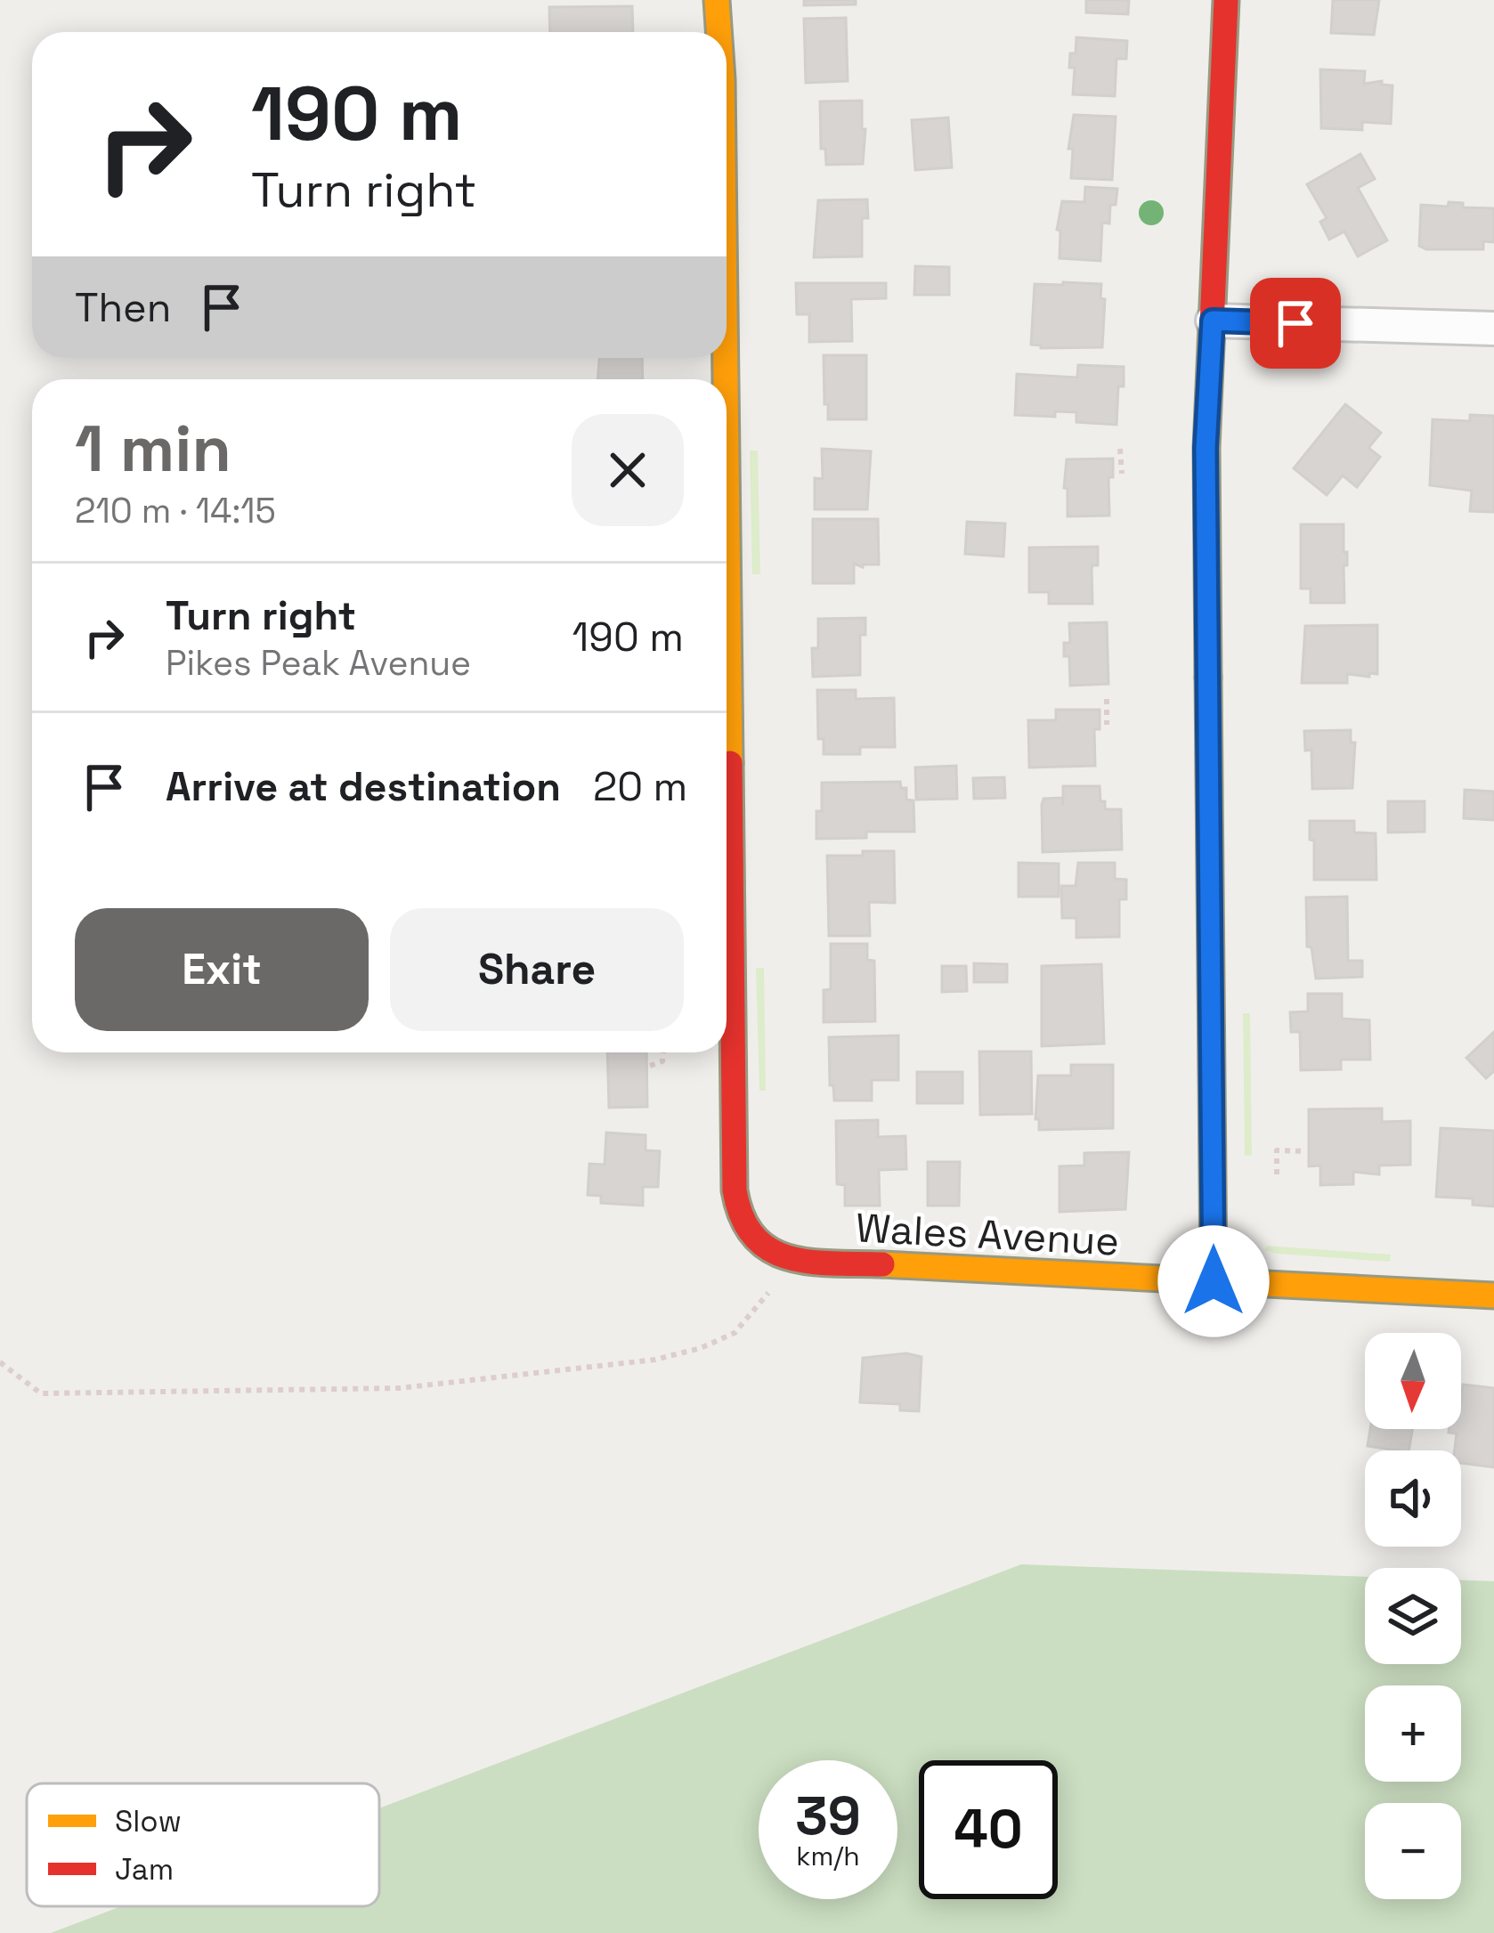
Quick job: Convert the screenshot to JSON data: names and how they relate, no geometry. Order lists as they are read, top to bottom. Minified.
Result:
{"streets":{"street":["Wales Avenue"]},"legend":["Slow","Jam"],"north":"bottom","page":{"turn":["190 m","Turn right"],"then":"Then","heading":["1 min","210 m · 14:15"],"list":[{"name":"Turn right","note":"Pikes Peak Avenue","value":"190 m"},{"name":"Arrive at destination","value":"20 m"}],"buttons":["Exit","Share"],"map_buttons":["+","−"],"speed":"39 km/h","limit":"40"}}
